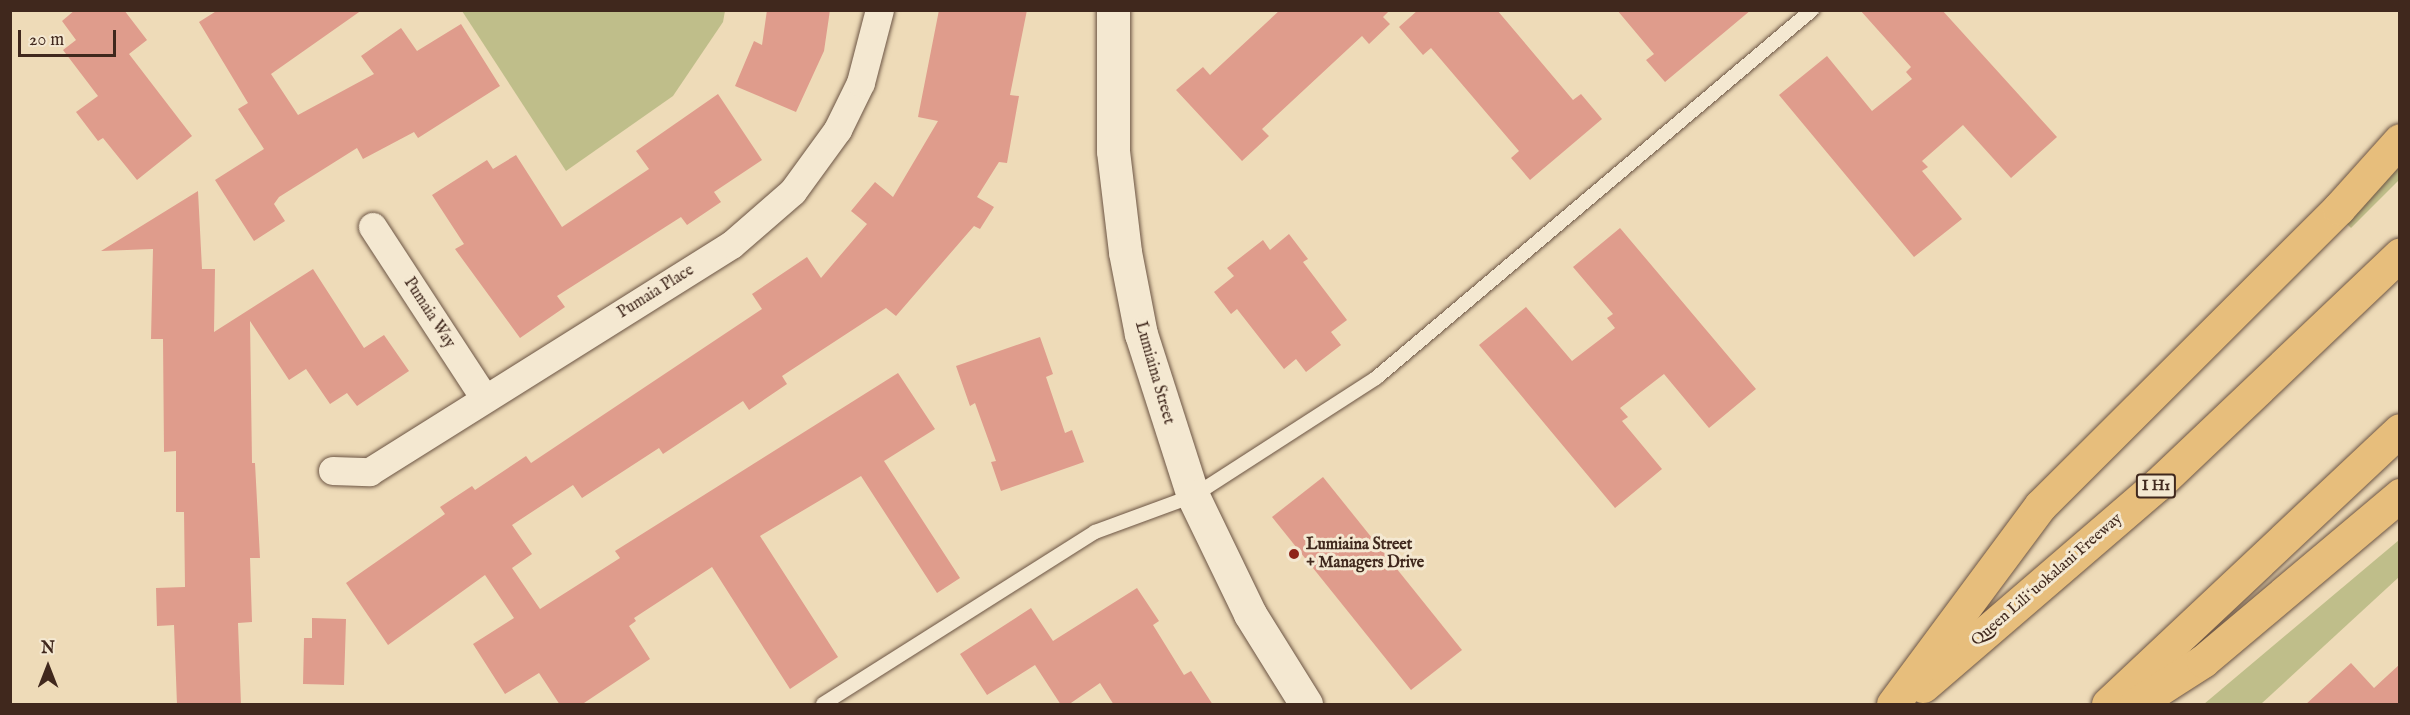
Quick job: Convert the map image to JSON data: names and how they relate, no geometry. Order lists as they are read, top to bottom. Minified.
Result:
{"streets":{"highway":["I H1","Queen Liliʻuokalani Freeway"],"street":["Pumaia Place","Pumaia Way","Lumiaina Street"]},"crossings":[["Pumaia Place","Pumaia Way"]],"places":["Lumiaina Street + Managers Drive"],"scale_bar":"20 m","north":"top"}
